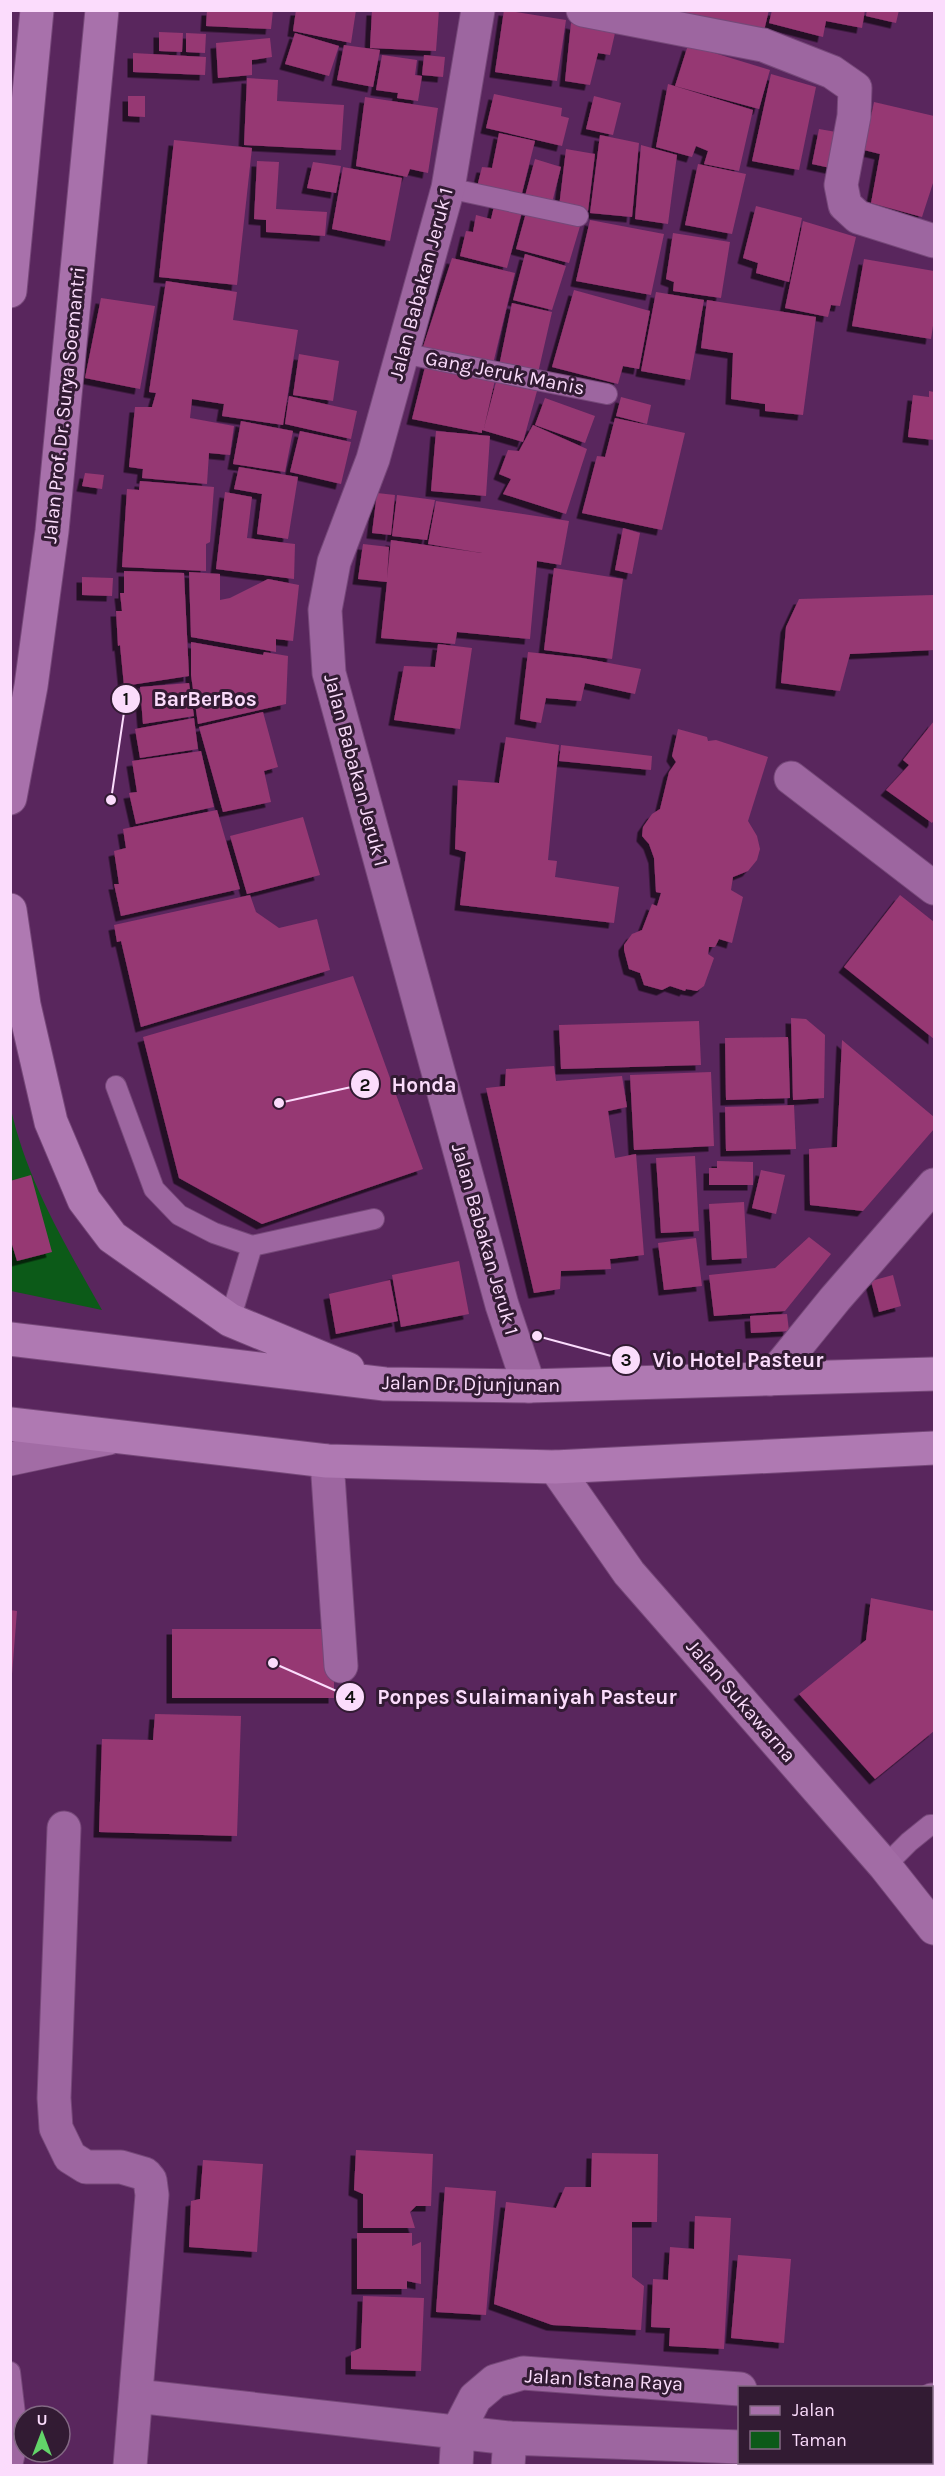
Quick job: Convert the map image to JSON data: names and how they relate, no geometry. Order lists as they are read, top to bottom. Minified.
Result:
{"streets":{"highway":["Jalan Dr. Djunjunan"],"main road":["Jalan Prof. Dr. Surya Soemantri"],"street":["Jalan Babakan Jeruk 1","Jalan Sukawarna","Jalan Istana Raya"],"lane":["Gang Jeruk Manis"]},"crossings":[["Jalan Babakan Jeruk 1","Gang Jeruk Manis"],["Jalan Babakan Jeruk 1","Jalan Dr. Djunjunan"]],"places":["BarBerBos","Honda","Vio Hotel Pasteur","Ponpes Sulaimaniyah Pasteur"],"legend":["Jalan","Taman"],"north":"top"}
